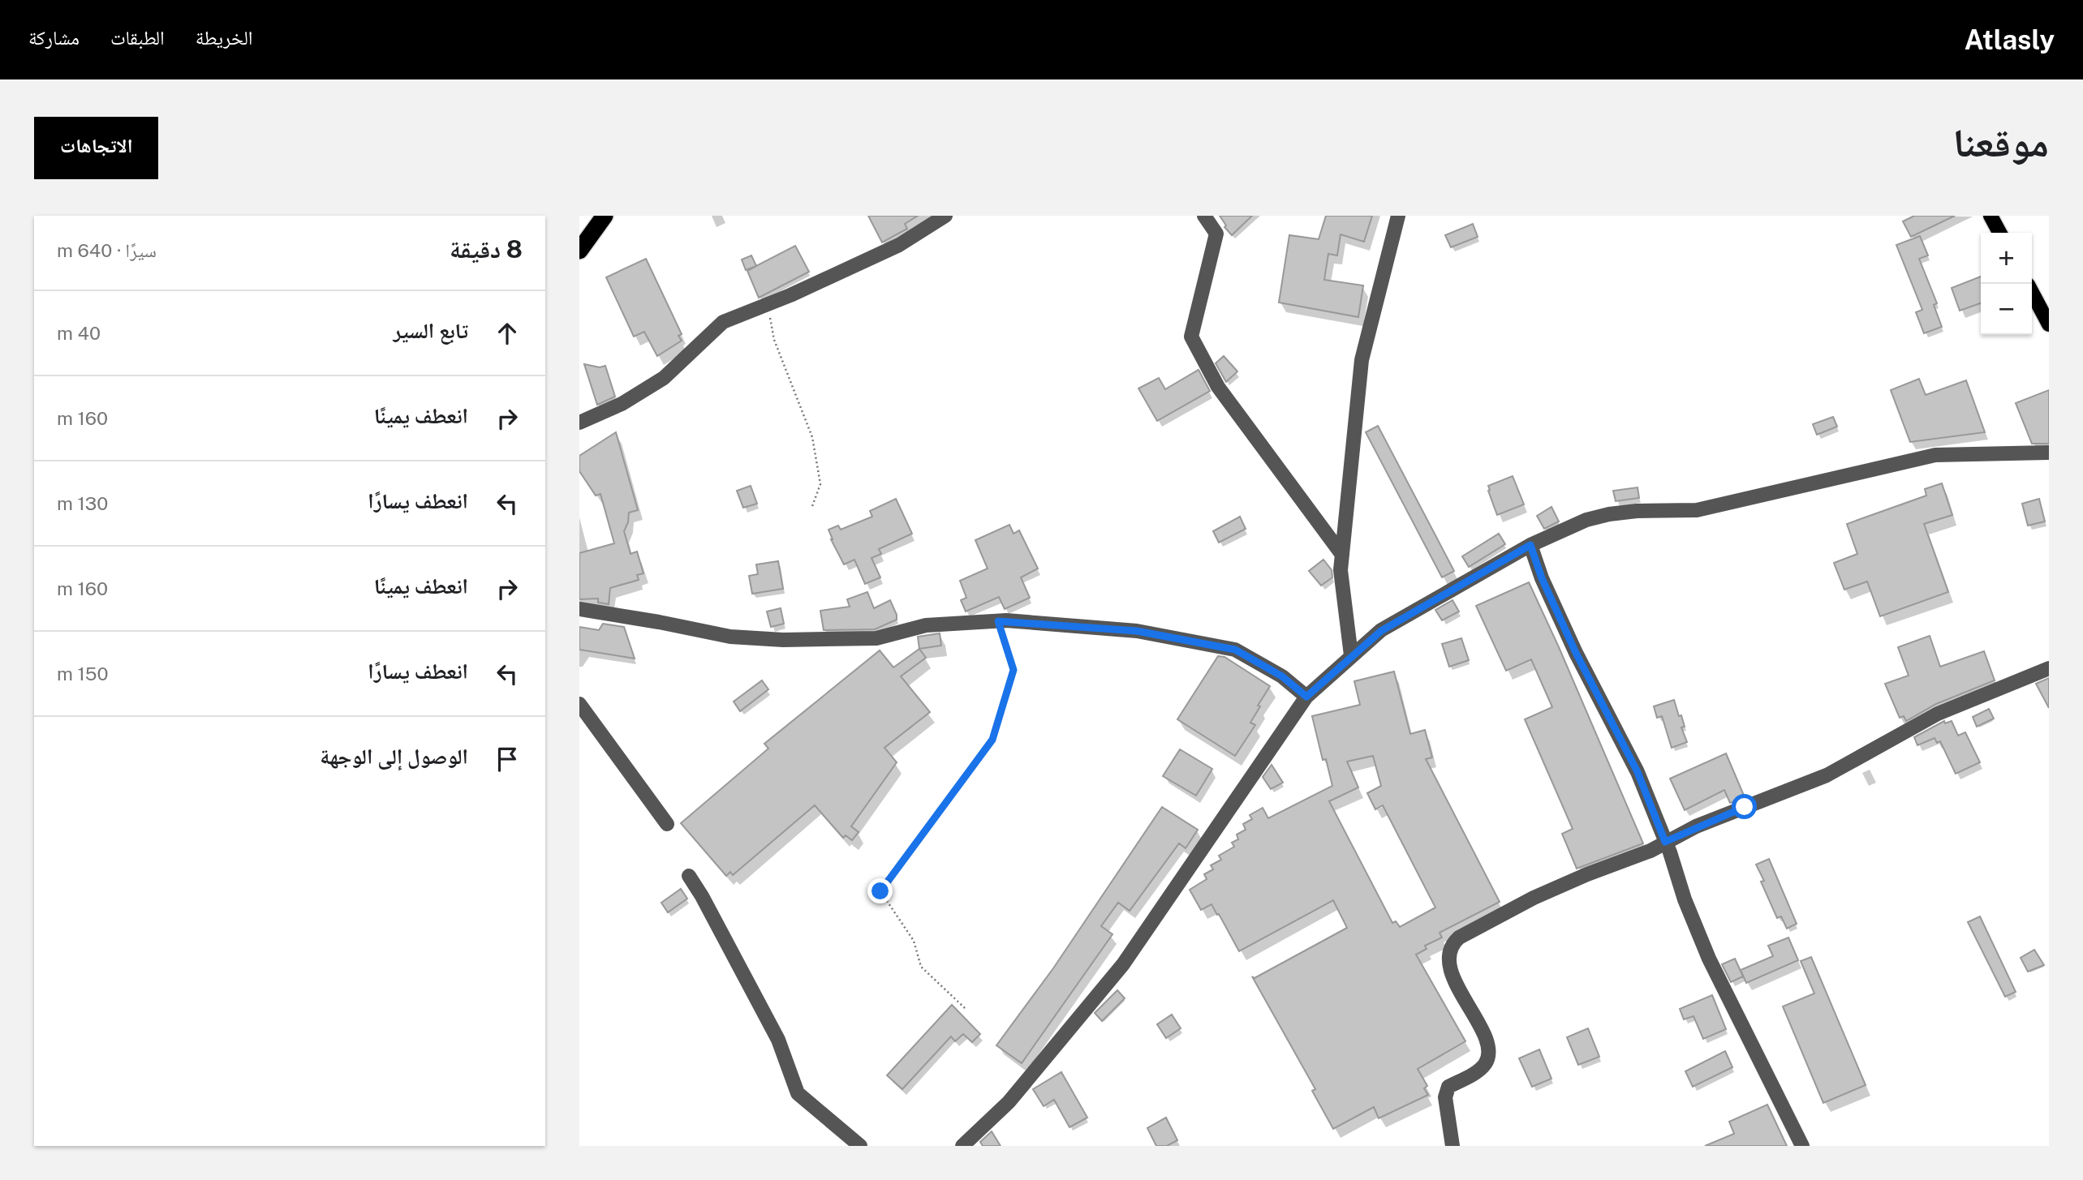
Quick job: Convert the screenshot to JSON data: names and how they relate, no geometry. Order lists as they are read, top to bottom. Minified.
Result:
{"page":{"header":"Atlasly","nav":["الخريطة","الطبقات","مشاركة"],"title":"موقعنا","buttons":"الاتجاهات","heading":["8 دقيقة","سيرًا · 640 m"],"map_buttons":["+","−"],"list":[["تابع السير","40 m"],["انعطف يمينًا","160 m"],["انعطف يسارًا","130 m"],["انعطف يمينًا","160 m"],["انعطف يسارًا","150 m"],"الوصول إلى الوجهة"]}}
